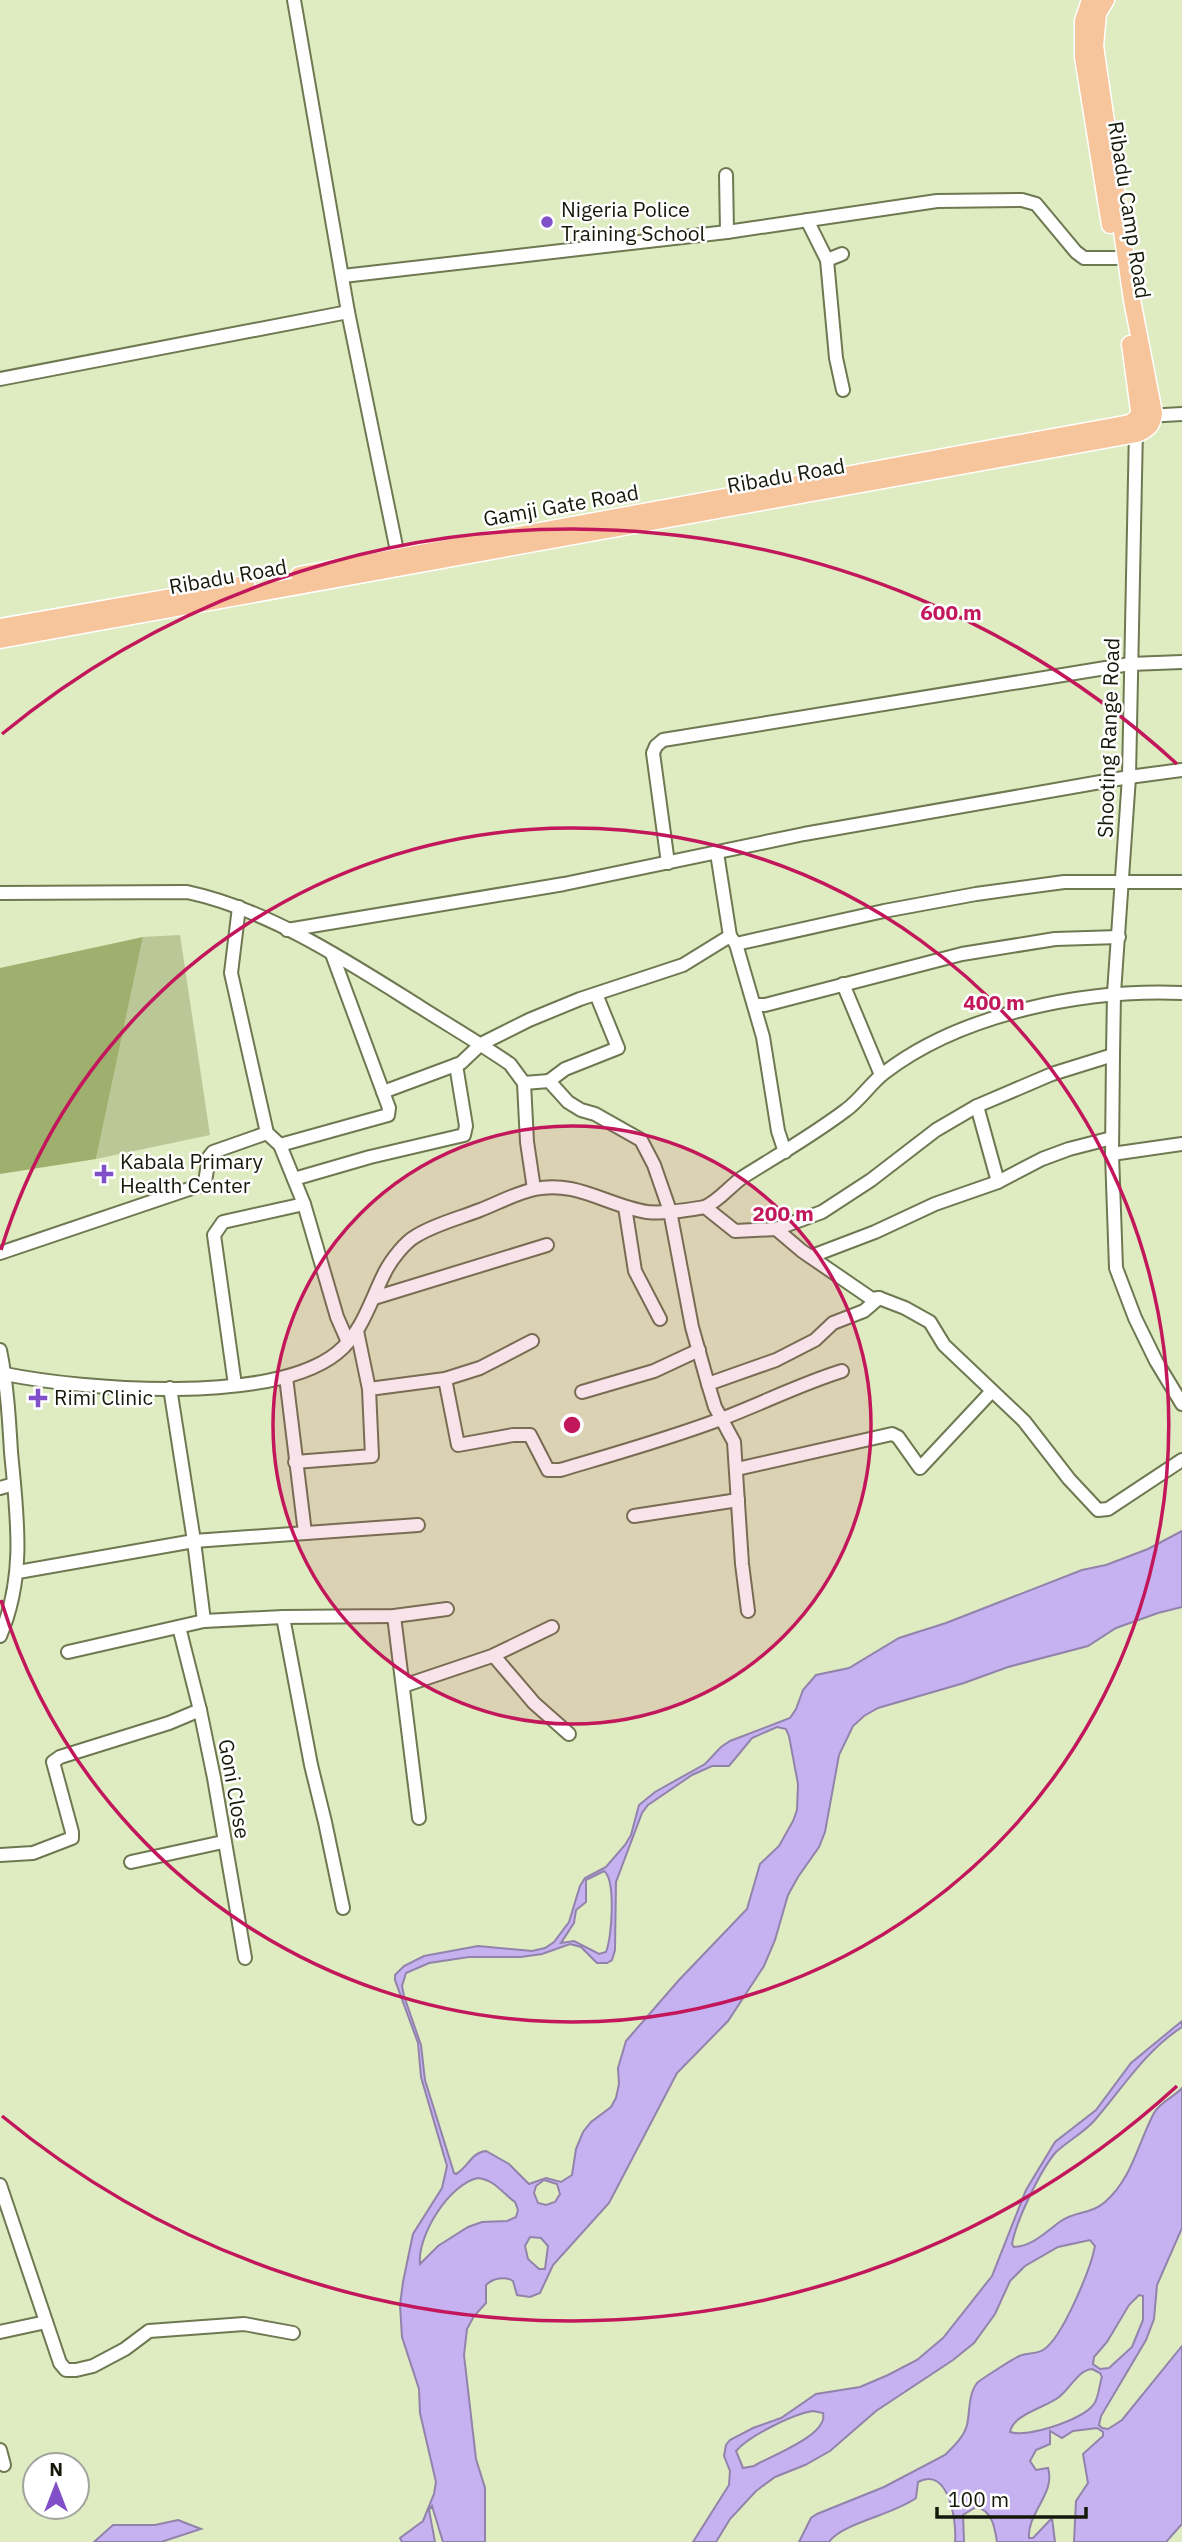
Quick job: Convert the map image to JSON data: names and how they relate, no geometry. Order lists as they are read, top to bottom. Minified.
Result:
{"streets":{"main road":["Ribadu Camp Road","Ribadu Road","Gamji Gate Road"],"street":["Shooting Range Road","Goni Close"]},"crossings":[["Ribadu Camp Road","Gamji Gate Road"],["Ribadu Camp Road","Shooting Range Road"],["Ribadu Road","Gamji Gate Road"],["Gamji Gate Road","Shooting Range Road"]],"places":{"other":["Nigeria Police Training School"],"health":["Kabala Primary Health Center","Rimi Clinic"]},"scale_bar":"100 m","north":"top","rings":["600 m","400 m","200 m"]}
